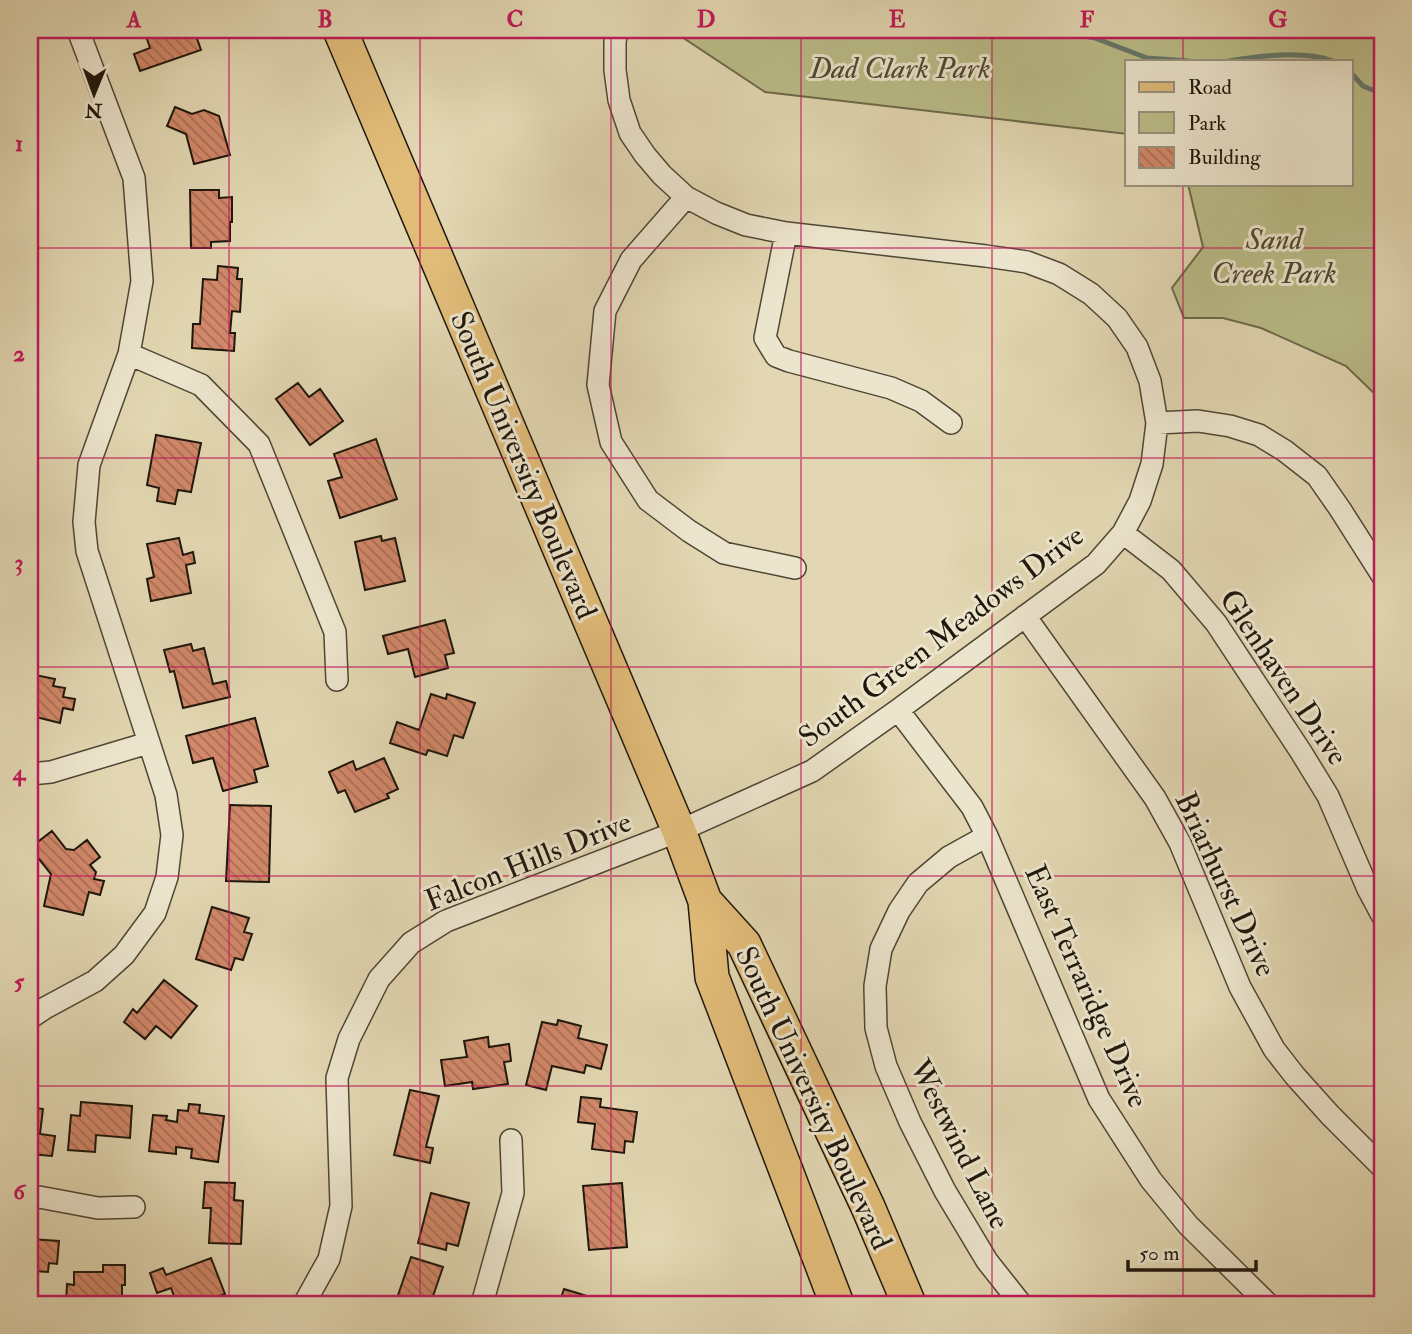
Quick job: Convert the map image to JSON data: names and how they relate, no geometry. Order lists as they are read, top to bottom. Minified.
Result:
{"streets":{"main road":["South University Boulevard"],"street":["South Green Meadows Drive","Glenhaven Drive","Falcon Hills Drive","Briarhurst Drive","East Terraridge Drive","Westwind Lane"]},"crossings":[["South University Boulevard","South Green Meadows Drive"],["South University Boulevard","Falcon Hills Drive"],["South Green Meadows Drive","Glenhaven Drive"],["South Green Meadows Drive","Falcon Hills Drive"],["South Green Meadows Drive","Briarhurst Drive"],["South Green Meadows Drive","East Terraridge Drive"],["East Terraridge Drive","Westwind Lane"]],"parks":["Dad Clark Park","Sand Creek Park"],"legend":["Road","Park","Building"],"scale_bar":"50 m","north":"bottom","grid":{"columns":["A","B","C","D","E","F","G"],"rows":["1","2","3","4","5","6"]}}
